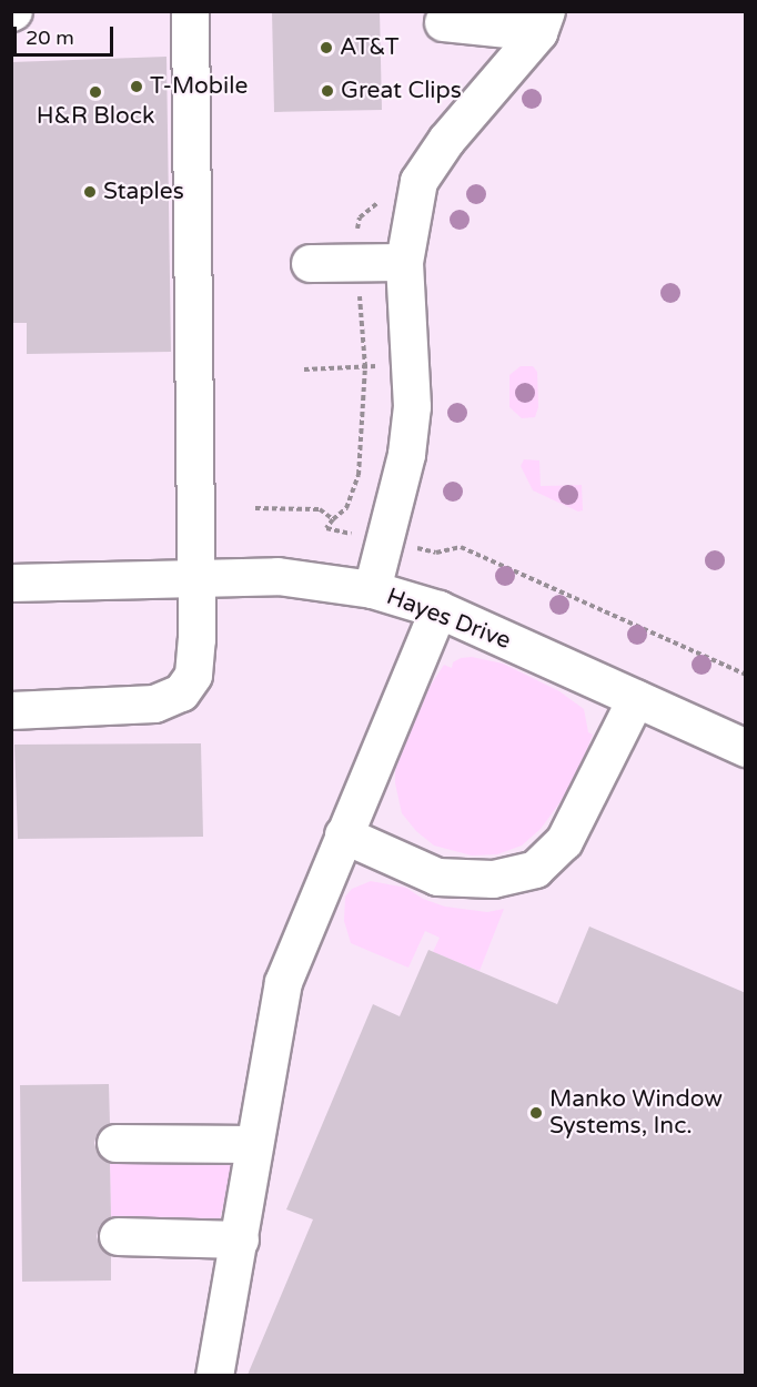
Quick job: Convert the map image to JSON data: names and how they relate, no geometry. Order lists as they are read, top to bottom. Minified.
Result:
{"streets":{"street":["Hayes Drive"]},"places":["AT&T","T-Mobile","Great Clips","H&R Block","Staples","Manko Window Systems, Inc."],"scale_bar":"20 m"}
